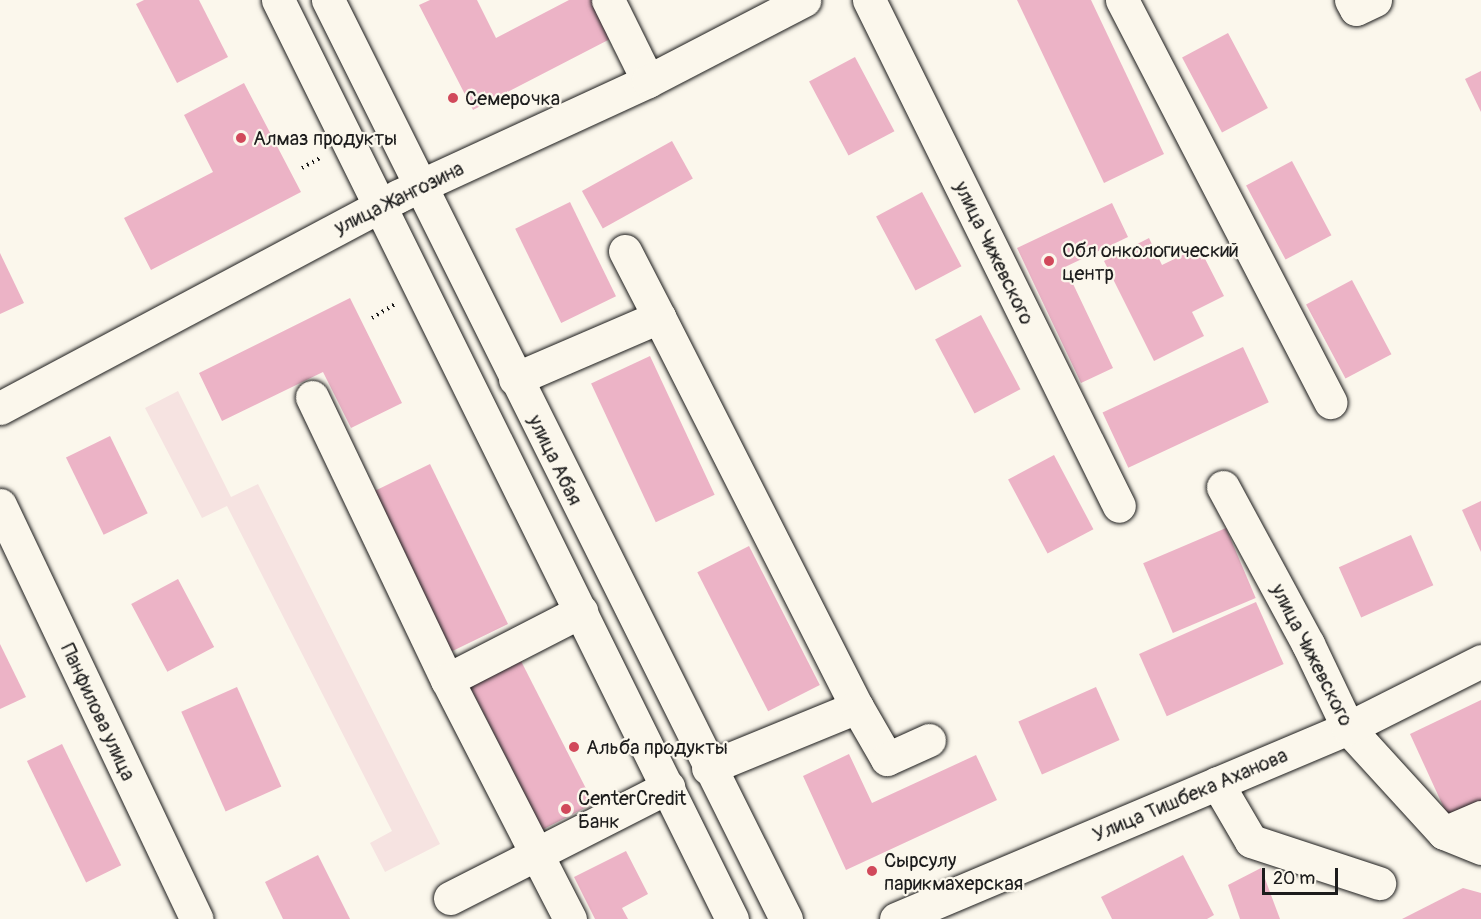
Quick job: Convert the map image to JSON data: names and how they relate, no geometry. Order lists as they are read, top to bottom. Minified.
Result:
{"streets":{"street":["улица Жангозина","улица Чижевского","улица Абая","Панфилова улица","Улица Тишбека Аханова"]},"crossings":[["улица Жангозина","улица Абая"],["улица Чижевского","Улица Тишбека Аханова"]],"places":["Семерочка","Алмаз продукты","Обл онкологический центр","Альба продукты","CenterCredit Банк","Сырсулу парикмахерская"],"scale_bar":"20 m"}
